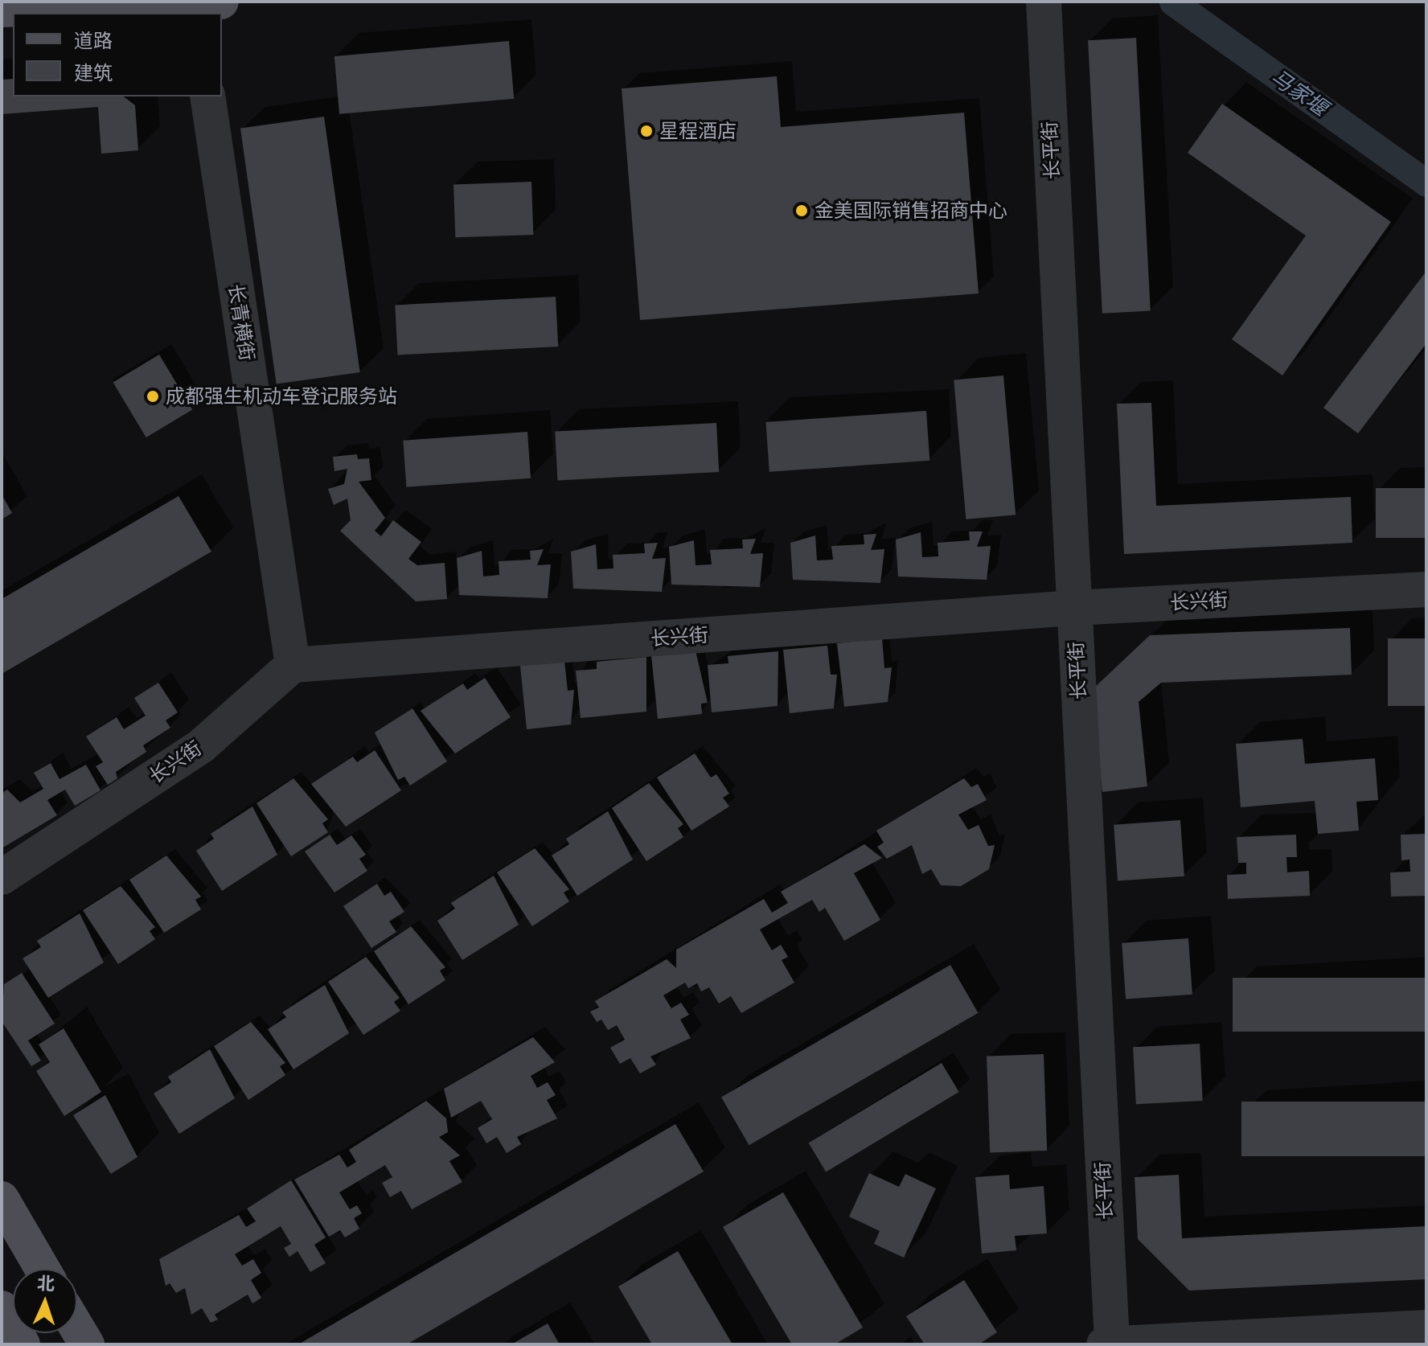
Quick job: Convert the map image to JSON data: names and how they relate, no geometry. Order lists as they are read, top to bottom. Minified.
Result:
{"streets":{"street":["长平街","长青横街","长兴街"]},"crossings":[["长平街","长兴街"],["长青横街","长兴街"]],"water":["马家堰"],"places":["星程酒店","金美国际销售招商中心","成都强生机动车登记服务站"],"legend":["道路","建筑"],"north":"top"}
